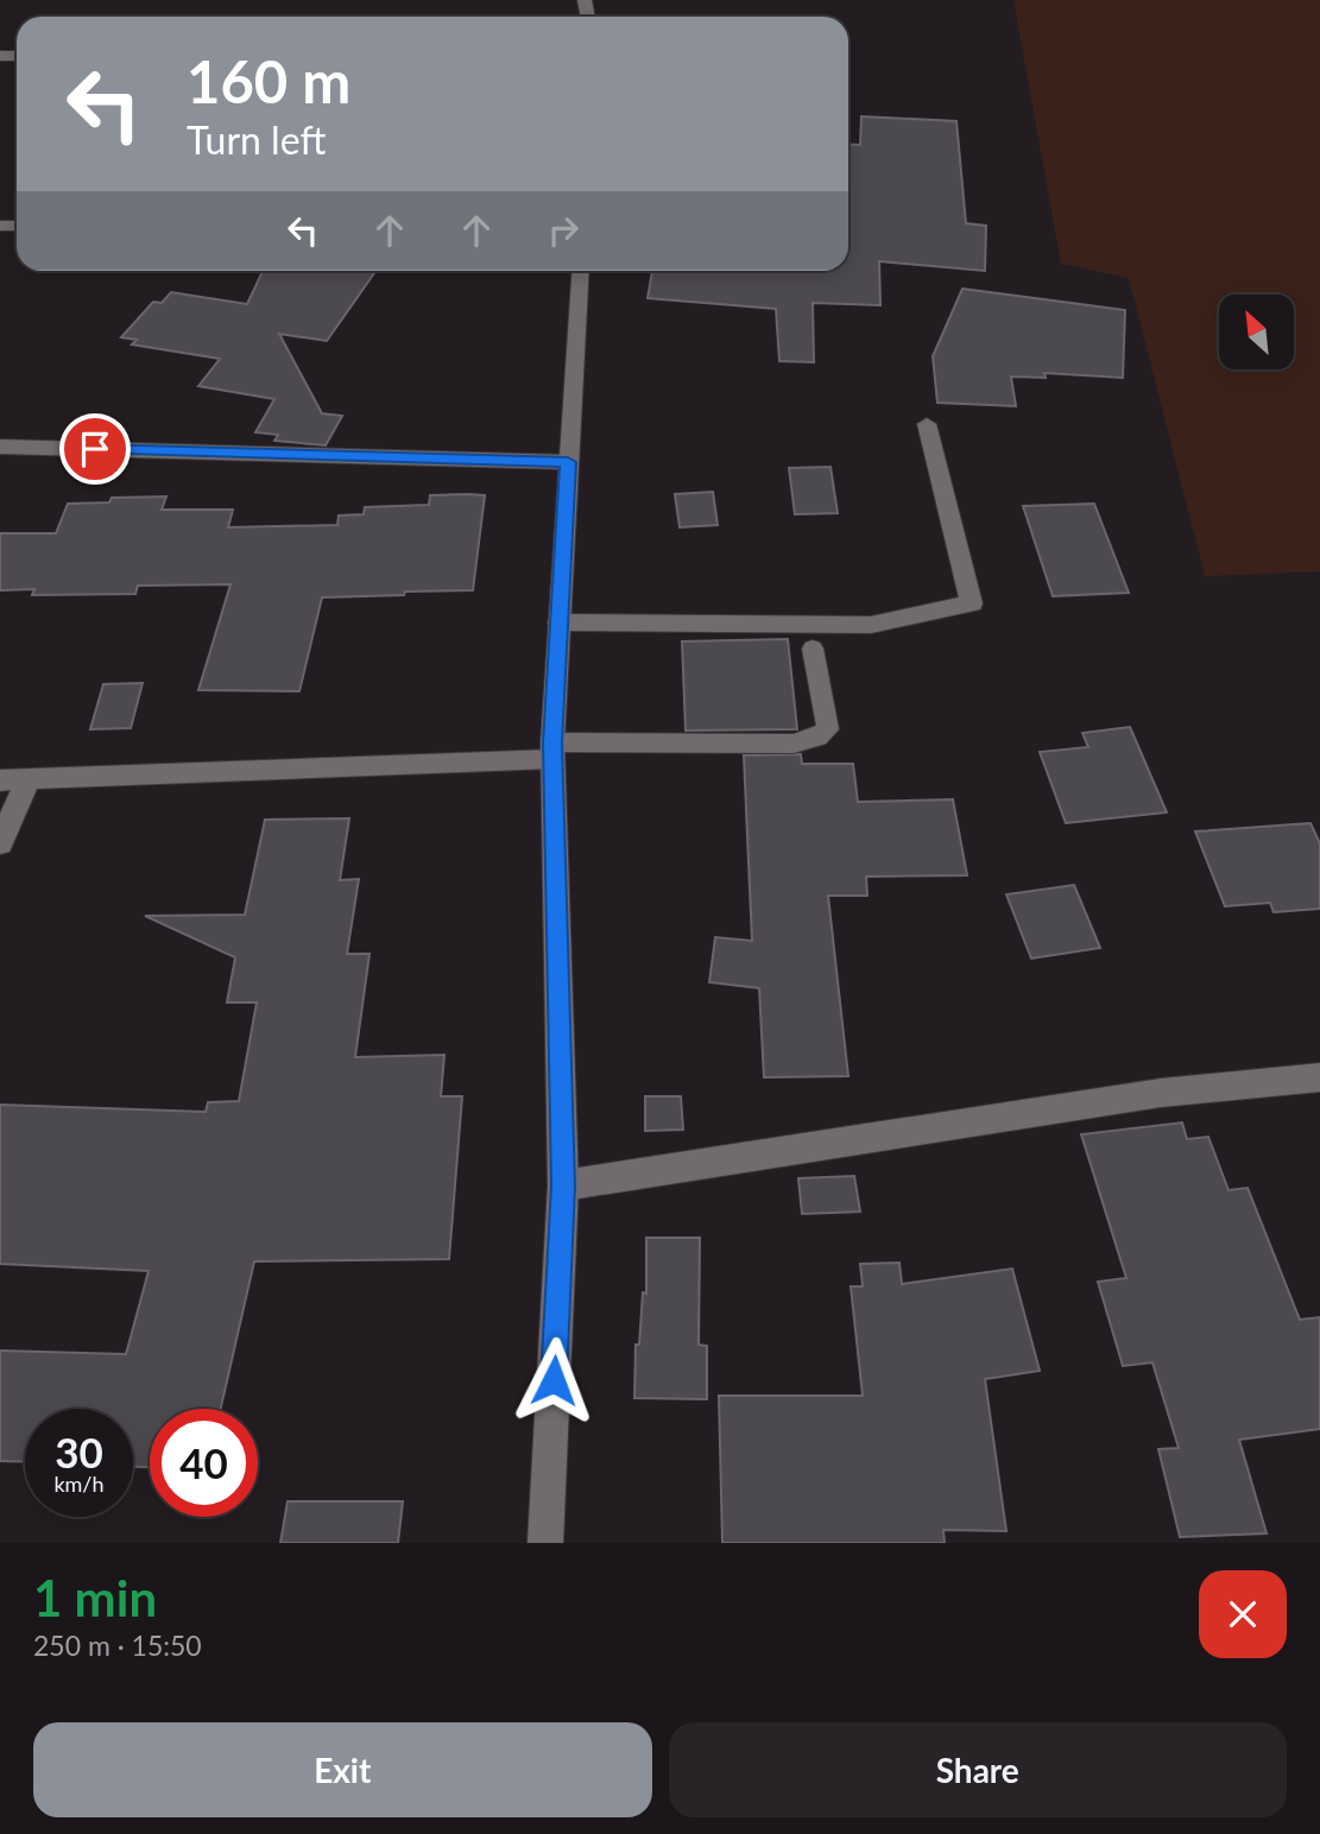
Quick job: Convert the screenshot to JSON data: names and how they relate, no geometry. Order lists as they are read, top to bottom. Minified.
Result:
{"north":"top left","page":{"turn":["160 m","Turn left"],"speed":"30 km/h","limit":"40","heading":["1 min","250 m · 15:50"],"buttons":["Exit","Share"]}}
